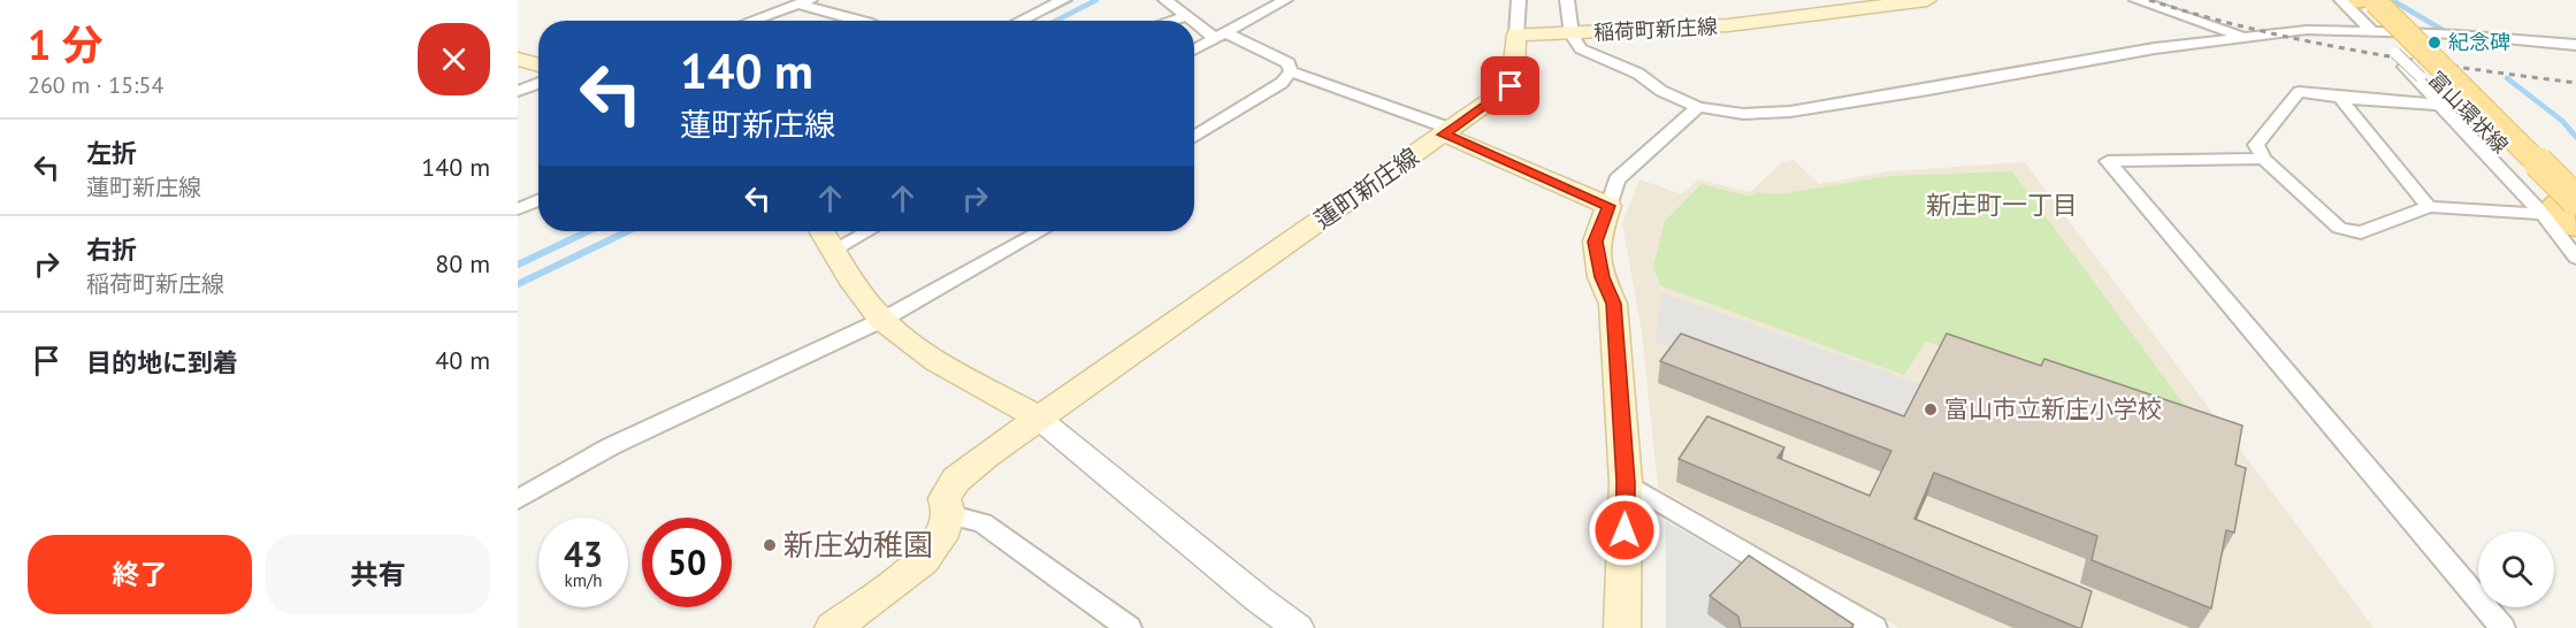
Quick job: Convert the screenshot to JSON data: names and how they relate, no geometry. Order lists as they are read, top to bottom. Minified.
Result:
{"streets":{"main road":["稲荷町新庄線","富山環状線","蓮町新庄線"]},"districts":["新庄町一丁目"],"places":["紀念碑","富山市立新庄小学校","新庄幼稚園"],"page":{"heading":["1 分","260 m · 15:54"],"turn":["140 m","蓮町新庄線"],"list":[{"name":"左折","note":"蓮町新庄線","value":"140 m"},{"name":"右折","note":"稲荷町新庄線","value":"80 m"},{"name":"目的地に到着","value":"40 m"}],"speed":"43 km/h","limit":"50","buttons":["終了","共有"]}}
